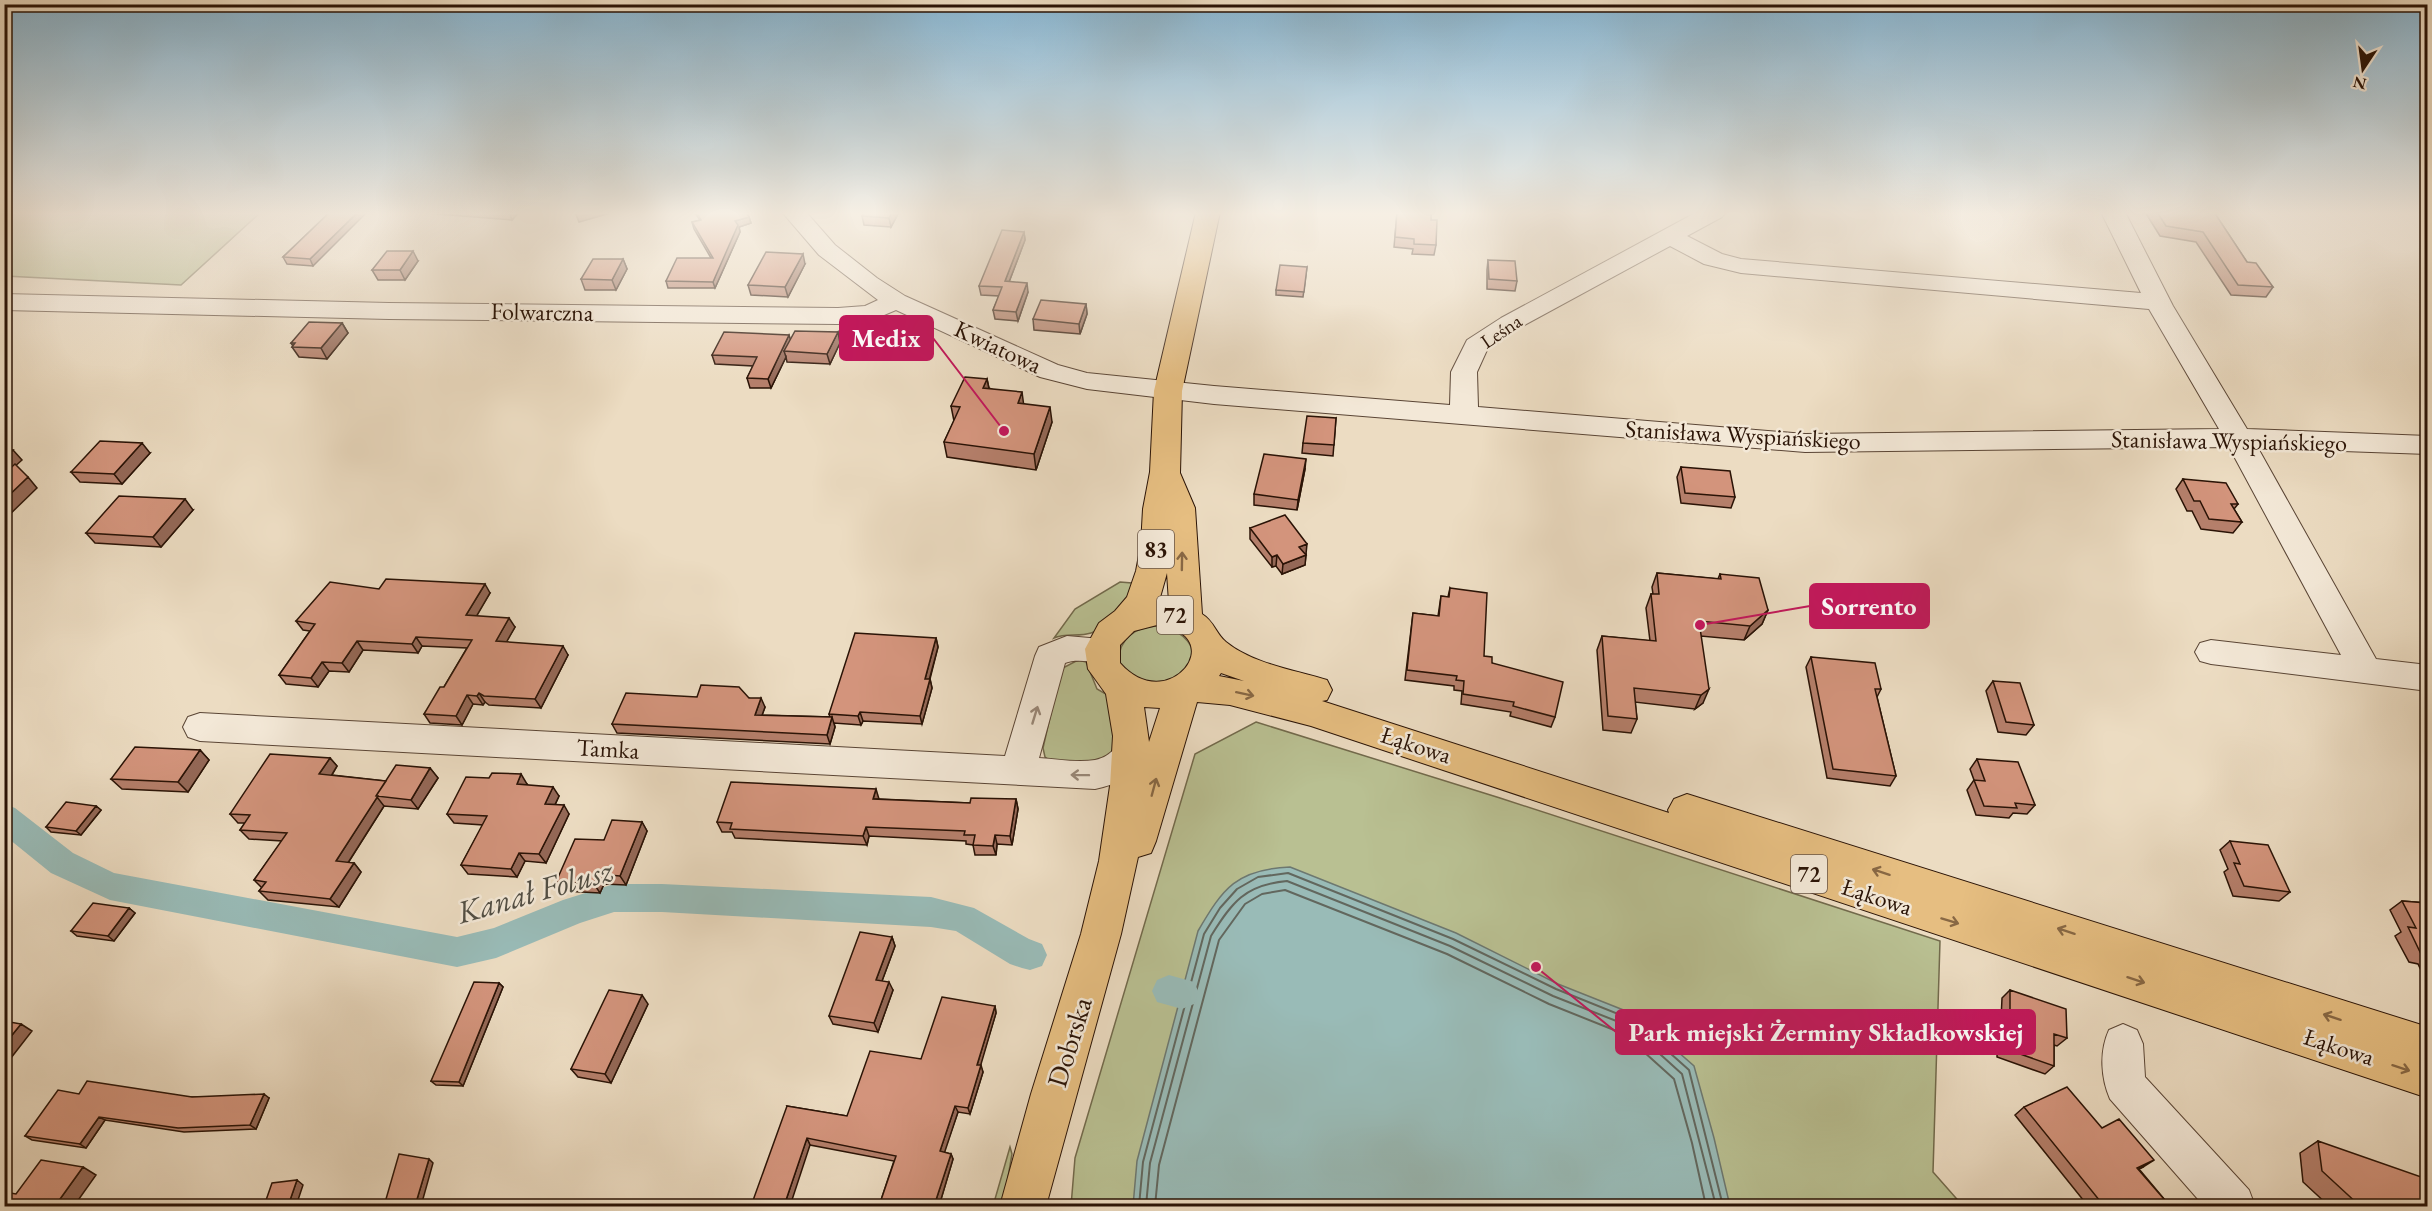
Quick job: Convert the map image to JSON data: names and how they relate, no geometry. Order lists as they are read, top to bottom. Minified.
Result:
{"streets":{"main road":["83","72","Łąkowa","Dobrska"],"street":["Folwarczna","Leśna","Kwiatowa","Stanisława Wyspiańskiego","Tamka"]},"crossings":[["Folwarczna","Kwiatowa"],["Leśna","Stanisława Wyspiańskiego"],["Kwiatowa","Stanisława Wyspiańskiego"],["Kwiatowa","83"],["Stanisława Wyspiańskiego","83"],["83","72"],["83","Łąkowa"],["83","Dobrska"],["72","Łąkowa"],["72","Dobrska"],["Łąkowa","Dobrska"],["Tamka","Dobrska"]],"water":["Kanał Folusz"],"places":["Medix","Sorrento","Park miejski Żerminy Składkowskiej"],"north":"bottom"}
